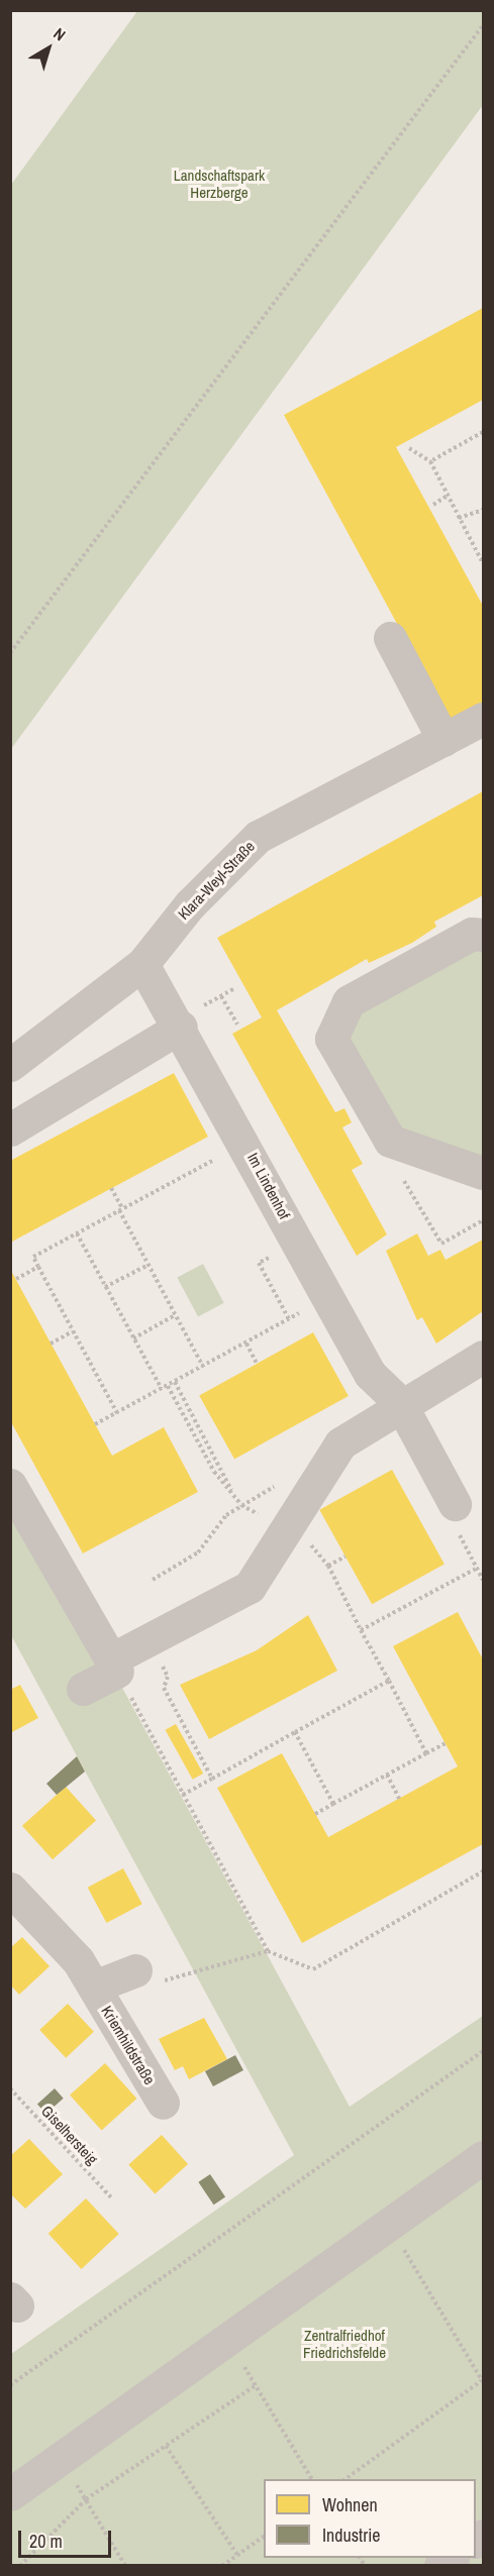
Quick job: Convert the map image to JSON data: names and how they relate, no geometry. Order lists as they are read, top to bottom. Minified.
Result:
{"streets":{"street":["Klara-Weyl-Straße","Im Lindenhof","Kriemhildstraße"],"path":["Giselhersteig"]},"crossings":[["Klara-Weyl-Straße","Im Lindenhof"]],"parks":["Landschaftspark Herzberge","Zentralfriedhof Friedrichsfelde"],"legend":["Wohnen","Industrie"],"scale_bar":"20 m","north":"top right"}
